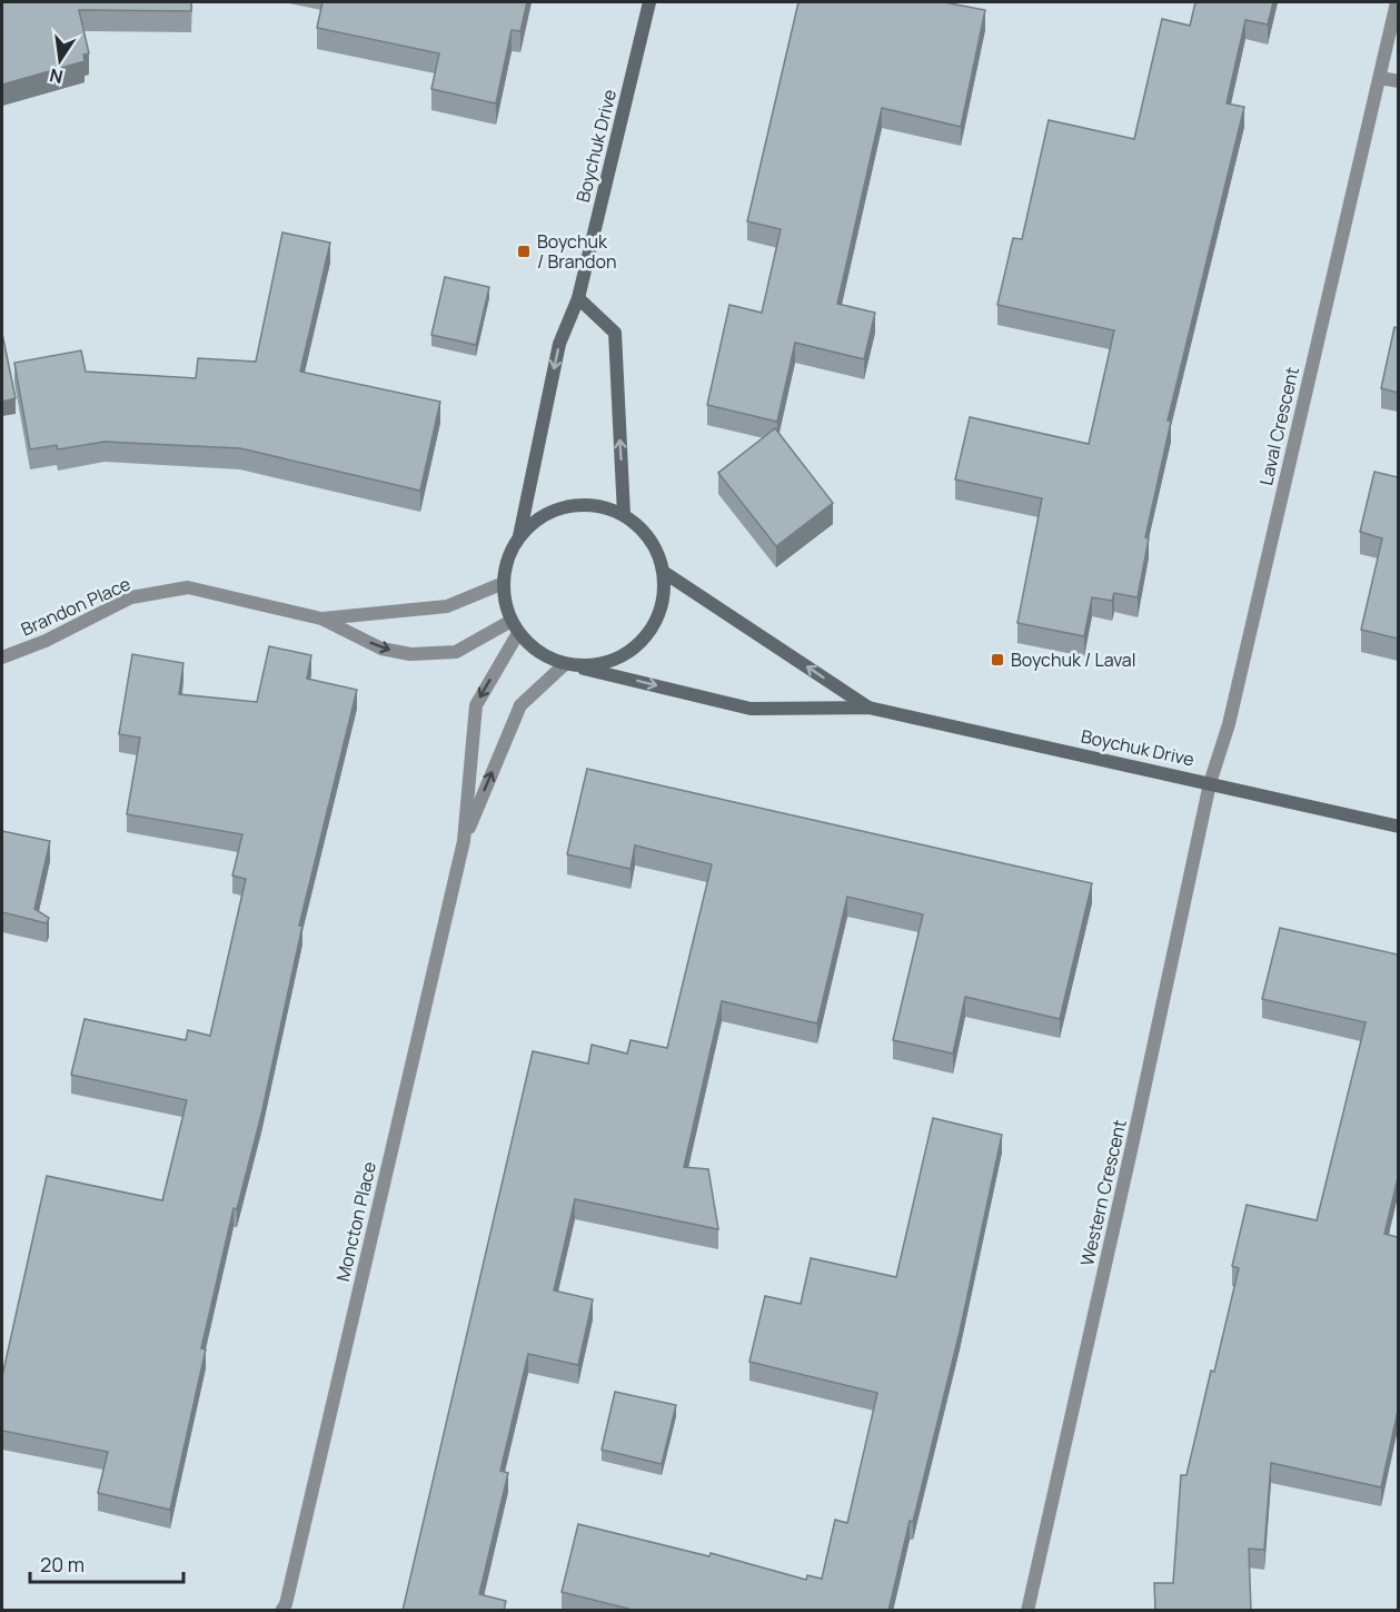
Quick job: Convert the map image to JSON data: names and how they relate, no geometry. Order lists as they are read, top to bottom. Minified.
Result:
{"streets":{"street":["Boychuk Drive","Laval Crescent","Brandon Place","Western Crescent","Moncton Place"]},"crossings":[["Boychuk Drive","Laval Crescent"],["Boychuk Drive","Brandon Place"],["Boychuk Drive","Western Crescent"],["Boychuk Drive","Moncton Place"],["Laval Crescent","Western Crescent"],["Brandon Place","Moncton Place"]],"places":{"transit":["Boychuk / Brandon","Boychuk / Laval"]},"scale_bar":"20 m","north":"bottom"}
